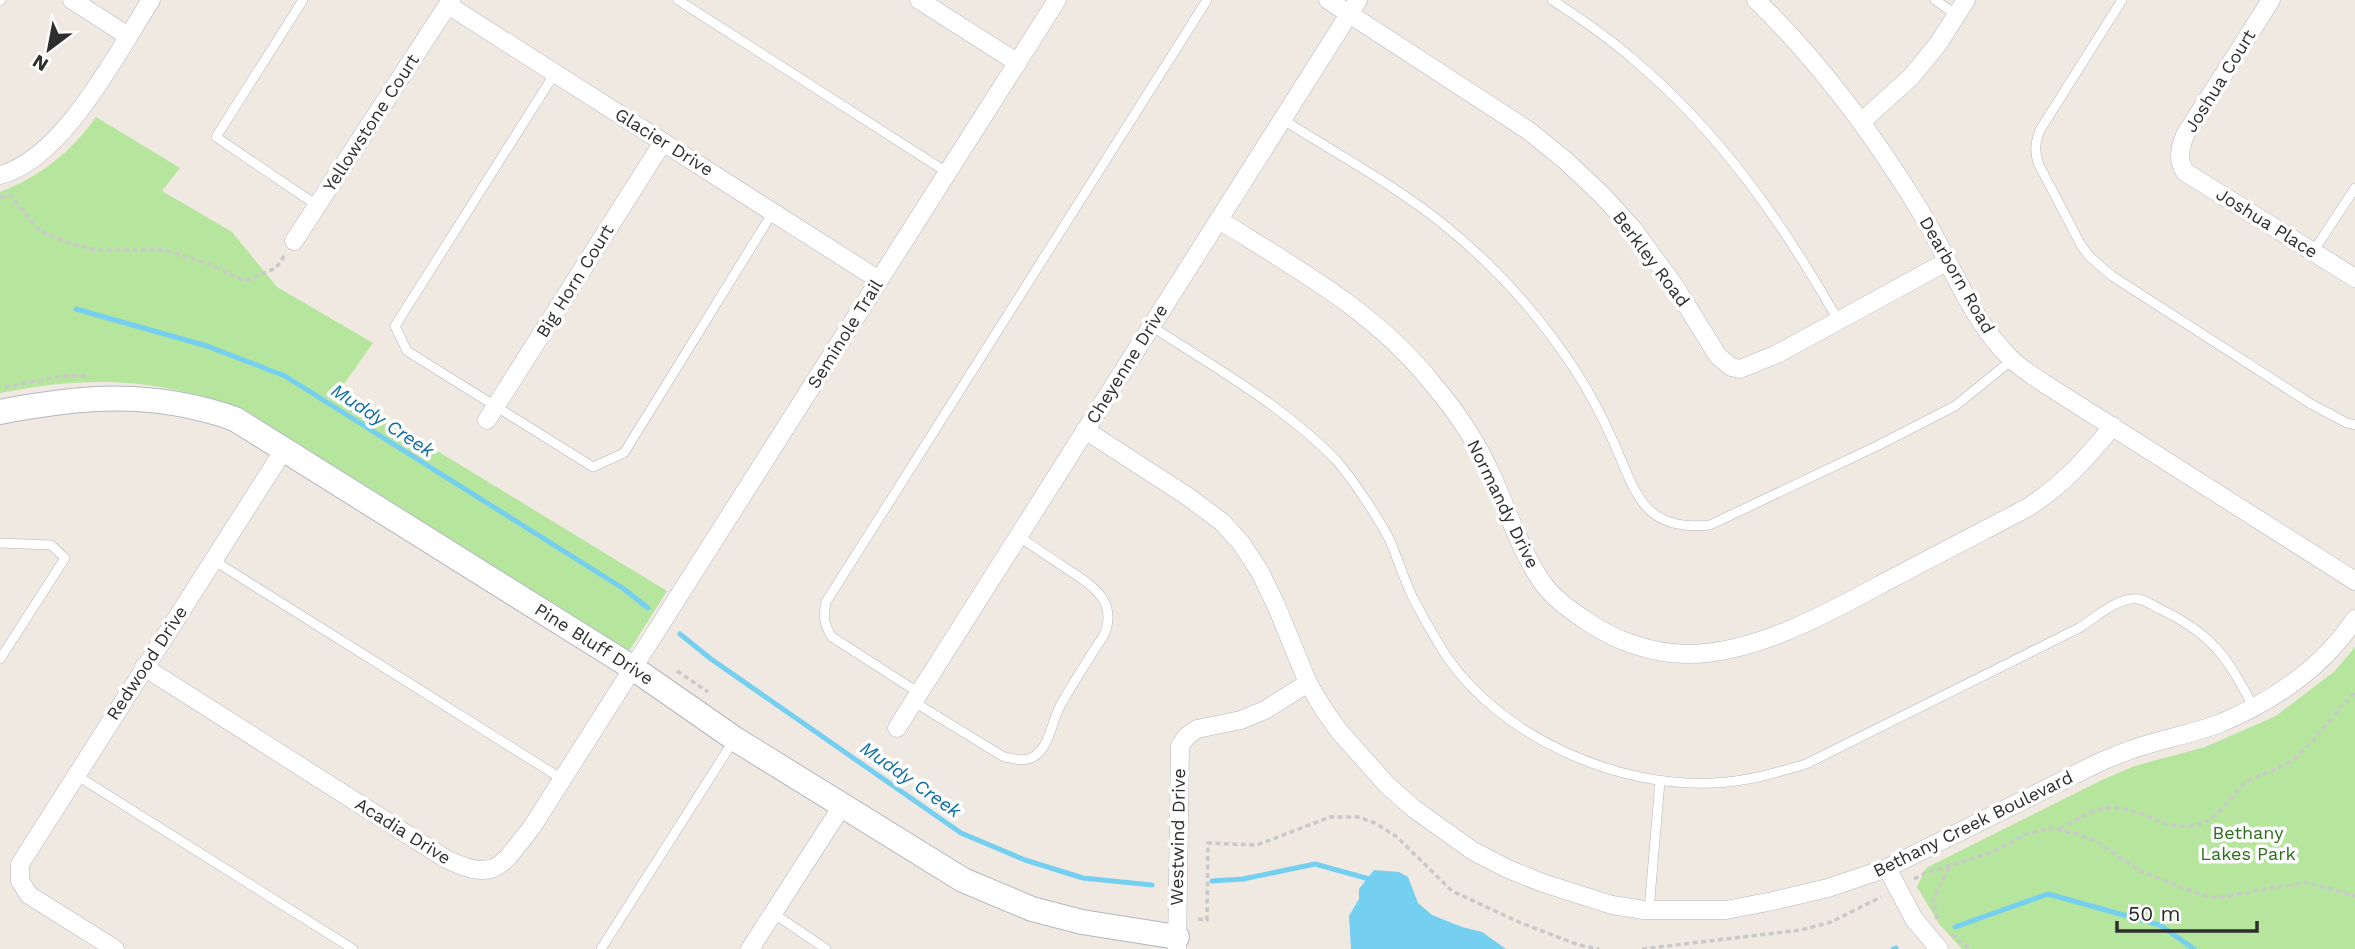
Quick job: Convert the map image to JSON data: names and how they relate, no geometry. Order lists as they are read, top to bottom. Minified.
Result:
{"streets":{"street":["Joshua Court","Yellowstone Court","Glacier Drive","Joshua Place","Berkley Road","Dearborn Road","Big Horn Court","Seminole Trail","Cheyenne Drive","Normandy Drive","Pine Bluff Drive","Redwood Drive","Bethany Creek Boulevard","Acadia Drive","Westwind Drive"]},"crossings":[["Joshua Court","Joshua Place"],["Yellowstone Court","Glacier Drive"],["Glacier Drive","Big Horn Court"],["Glacier Drive","Seminole Trail"],["Berkley Road","Dearborn Road"],["Berkley Road","Cheyenne Drive"],["Dearborn Road","Normandy Drive"],["Seminole Trail","Pine Bluff Drive"],["Seminole Trail","Acadia Drive"],["Cheyenne Drive","Normandy Drive"],["Cheyenne Drive","Bethany Creek Boulevard"],["Pine Bluff Drive","Redwood Drive"],["Pine Bluff Drive","Acadia Drive"],["Pine Bluff Drive","Westwind Drive"],["Redwood Drive","Acadia Drive"],["Bethany Creek Boulevard","Westwind Drive"]],"water":["Muddy Creek"],"parks":["Bethany Lakes Park"],"scale_bar":"50 m","north":"bottom left"}
